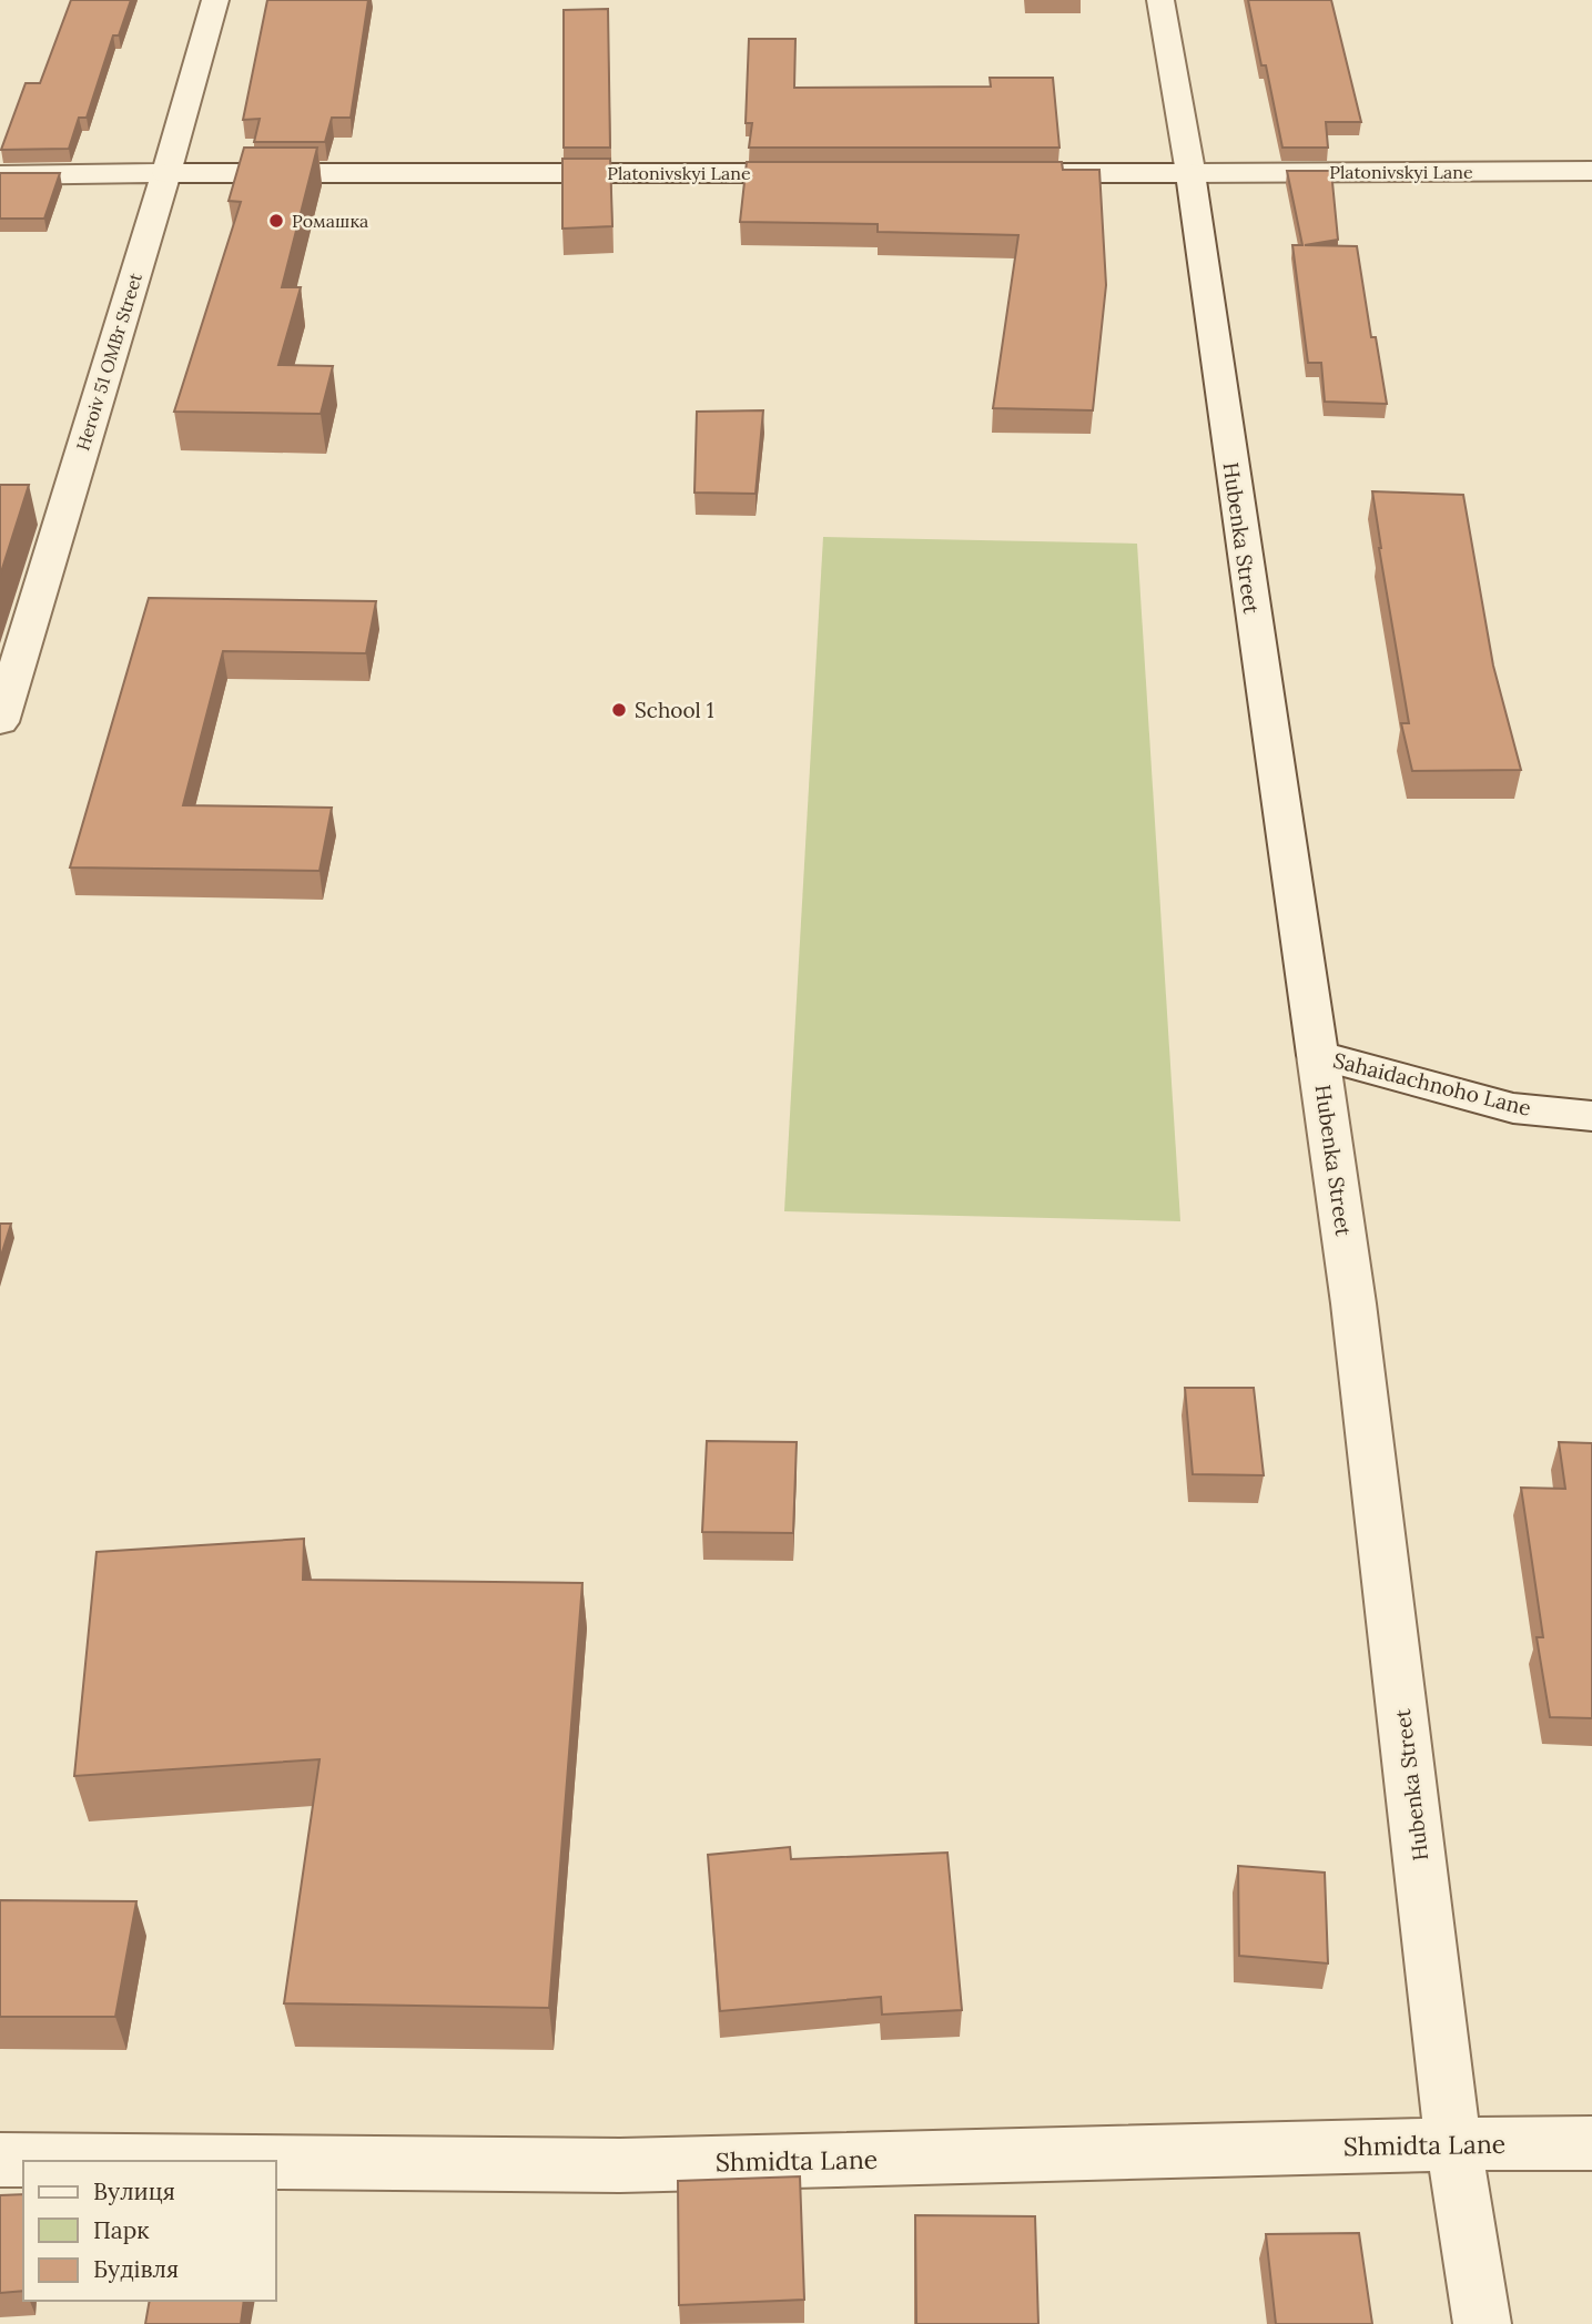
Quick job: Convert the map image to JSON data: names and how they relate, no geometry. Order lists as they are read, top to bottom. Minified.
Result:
{"streets":{"street":["Platonivskyi Lane","Heroiv 51 OMBr Street","Hubenka Street","Sahaidachnoho Lane","Shmidta Lane"]},"crossings":[["Platonivskyi Lane","Heroiv 51 OMBr Street"],["Platonivskyi Lane","Hubenka Street"],["Hubenka Street","Sahaidachnoho Lane"],["Hubenka Street","Shmidta Lane"]],"places":["Ромашка","School 1"],"legend":["Вулиця","Парк","Будівля"]}
